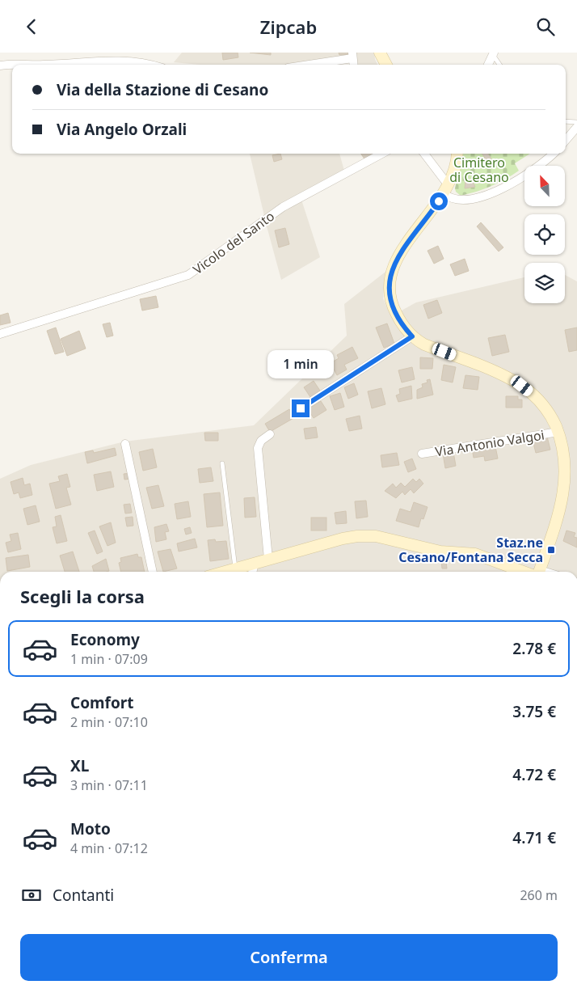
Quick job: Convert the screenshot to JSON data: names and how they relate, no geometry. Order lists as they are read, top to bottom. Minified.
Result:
{"streets":{"street":["Vicolo del Santo","Via Antonio Valgoi"]},"parks":["Cimitero di Cesano"],"places":{"transit":["Staz.ne Cesano/Fontana Secca"]},"north":"top left","page":{"header":"Zipcab","banner":["Via della Stazione di Cesano","Via Angelo Orzali"],"bubble":"1 min","heading":"Scegli la corsa","list":[{"name":"Economy","note":"1 min · 07:09","value":"2.78 €"},{"name":"Comfort","note":"2 min · 07:10","value":"3.75 €"},{"name":"XL","note":"3 min · 07:11","value":"4.72 €"},{"name":"Moto","note":"4 min · 07:12","value":"4.71 €"}],"pay":["Contanti","260 m"],"buttons":"Conferma"}}
